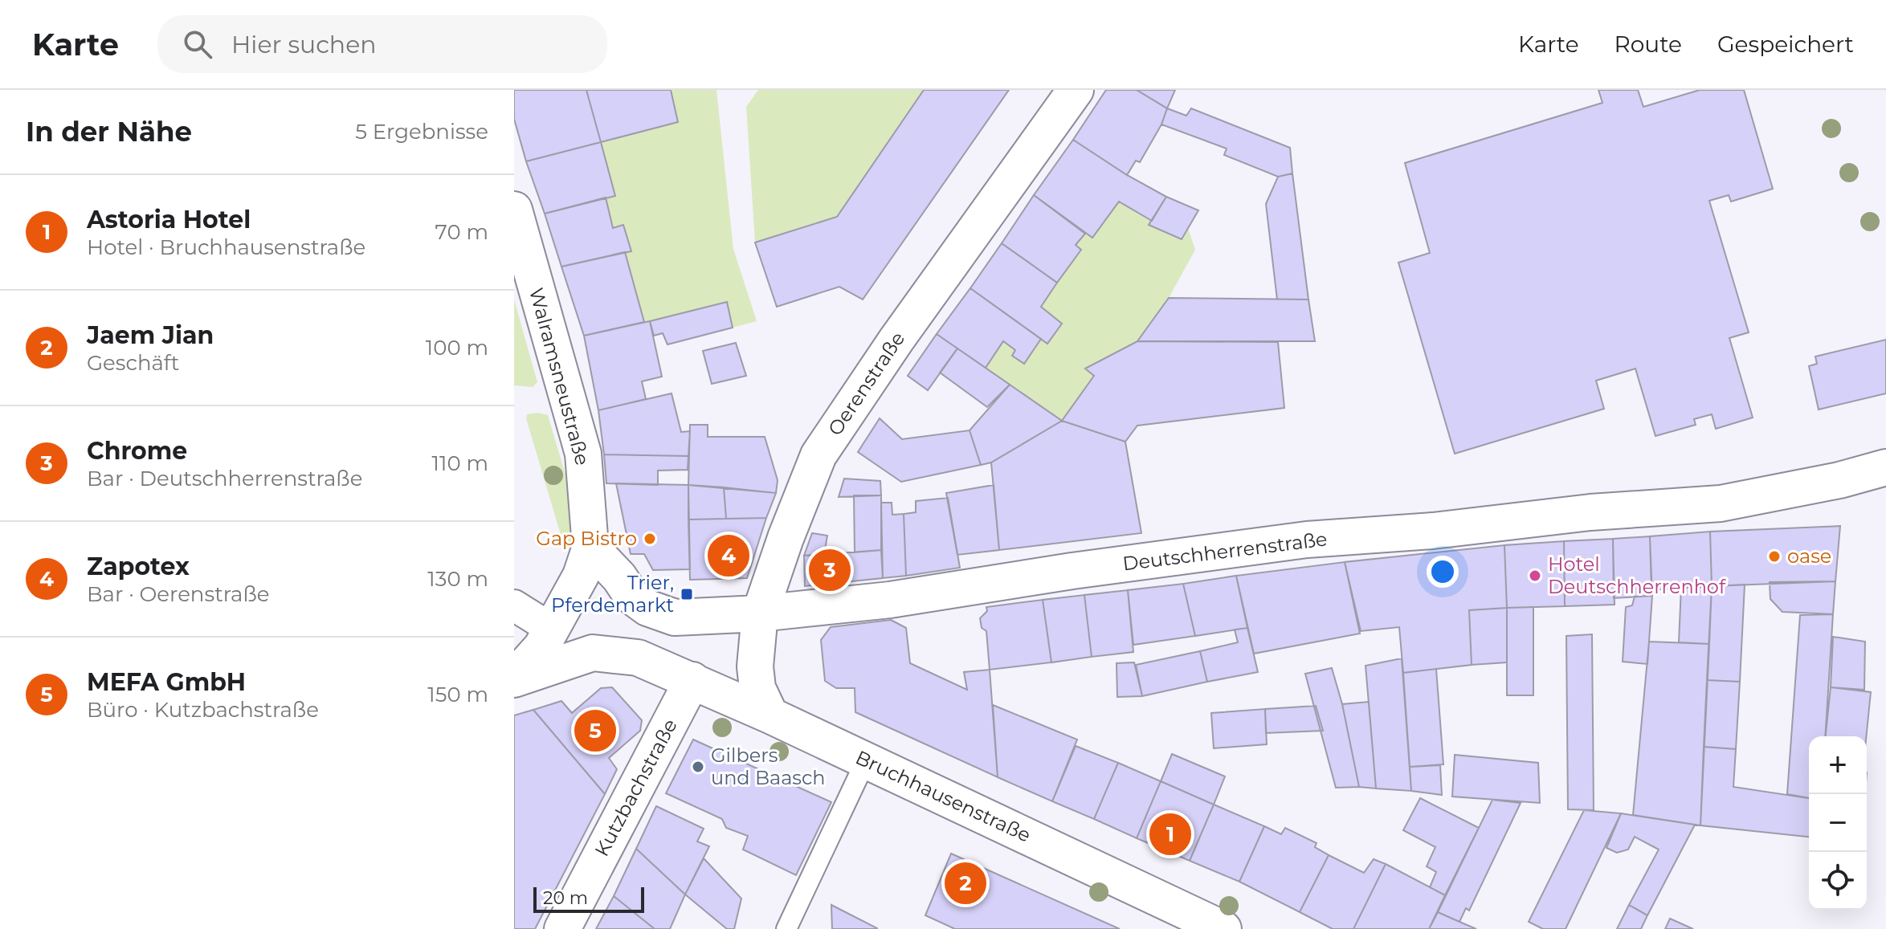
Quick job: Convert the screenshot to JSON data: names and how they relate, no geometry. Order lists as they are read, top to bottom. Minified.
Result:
{"streets":{"street":["Walramsneustraße","Oerenstraße","Deutschherrenstraße","Kutzbachstraße","Bruchhausenstraße"]},"crossings":[["Walramsneustraße","Deutschherrenstraße"],["Oerenstraße","Deutschherrenstraße"],["Oerenstraße","Bruchhausenstraße"],["Kutzbachstraße","Bruchhausenstraße"]],"places":{"other":["Gap Bistro","oase","Hotel Deutschherrenhof","Gilbers und Baasch"],"transit":["Trier, Pferdemarkt"]},"scale_bar":"20 m","page":{"header":"Karte","search":"Hier suchen","nav":["Karte","Route","Gespeichert"],"heading":["In der Nähe","5 Ergebnisse"],"list":[{"mark":"1","name":"Astoria Hotel","note":"Hotel · Bruchhausenstraße","value":"70 m"},{"mark":"2","name":"Jaem Jian","note":"Geschäft","value":"100 m"},{"mark":"3","name":"Chrome","note":"Bar · Deutschherrenstraße","value":"110 m"},{"mark":"4","name":"Zapotex","note":"Bar · Oerenstraße","value":"130 m"},{"mark":"5","name":"MEFA GmbH","note":"Büro · Kutzbachstraße","value":"150 m"}],"pins":["4","3","5","1","2"],"map_buttons":["+","−"],"scale":"20 m"}}
